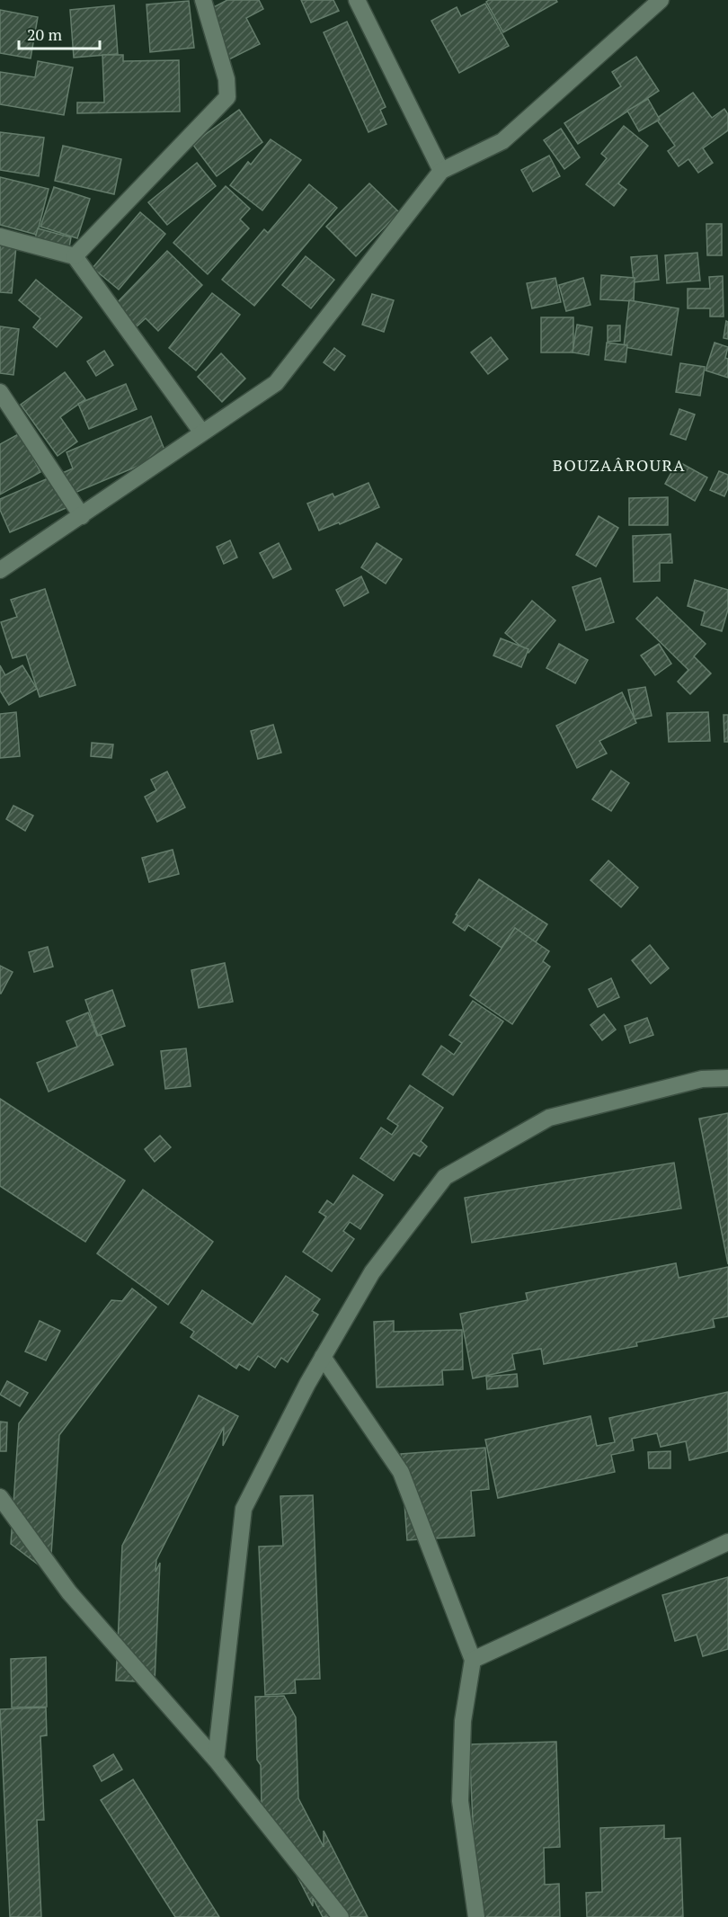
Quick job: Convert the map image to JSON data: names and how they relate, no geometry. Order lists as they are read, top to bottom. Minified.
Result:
{"districts":["BOUZAÂROURA"],"scale_bar":"20 m"}
